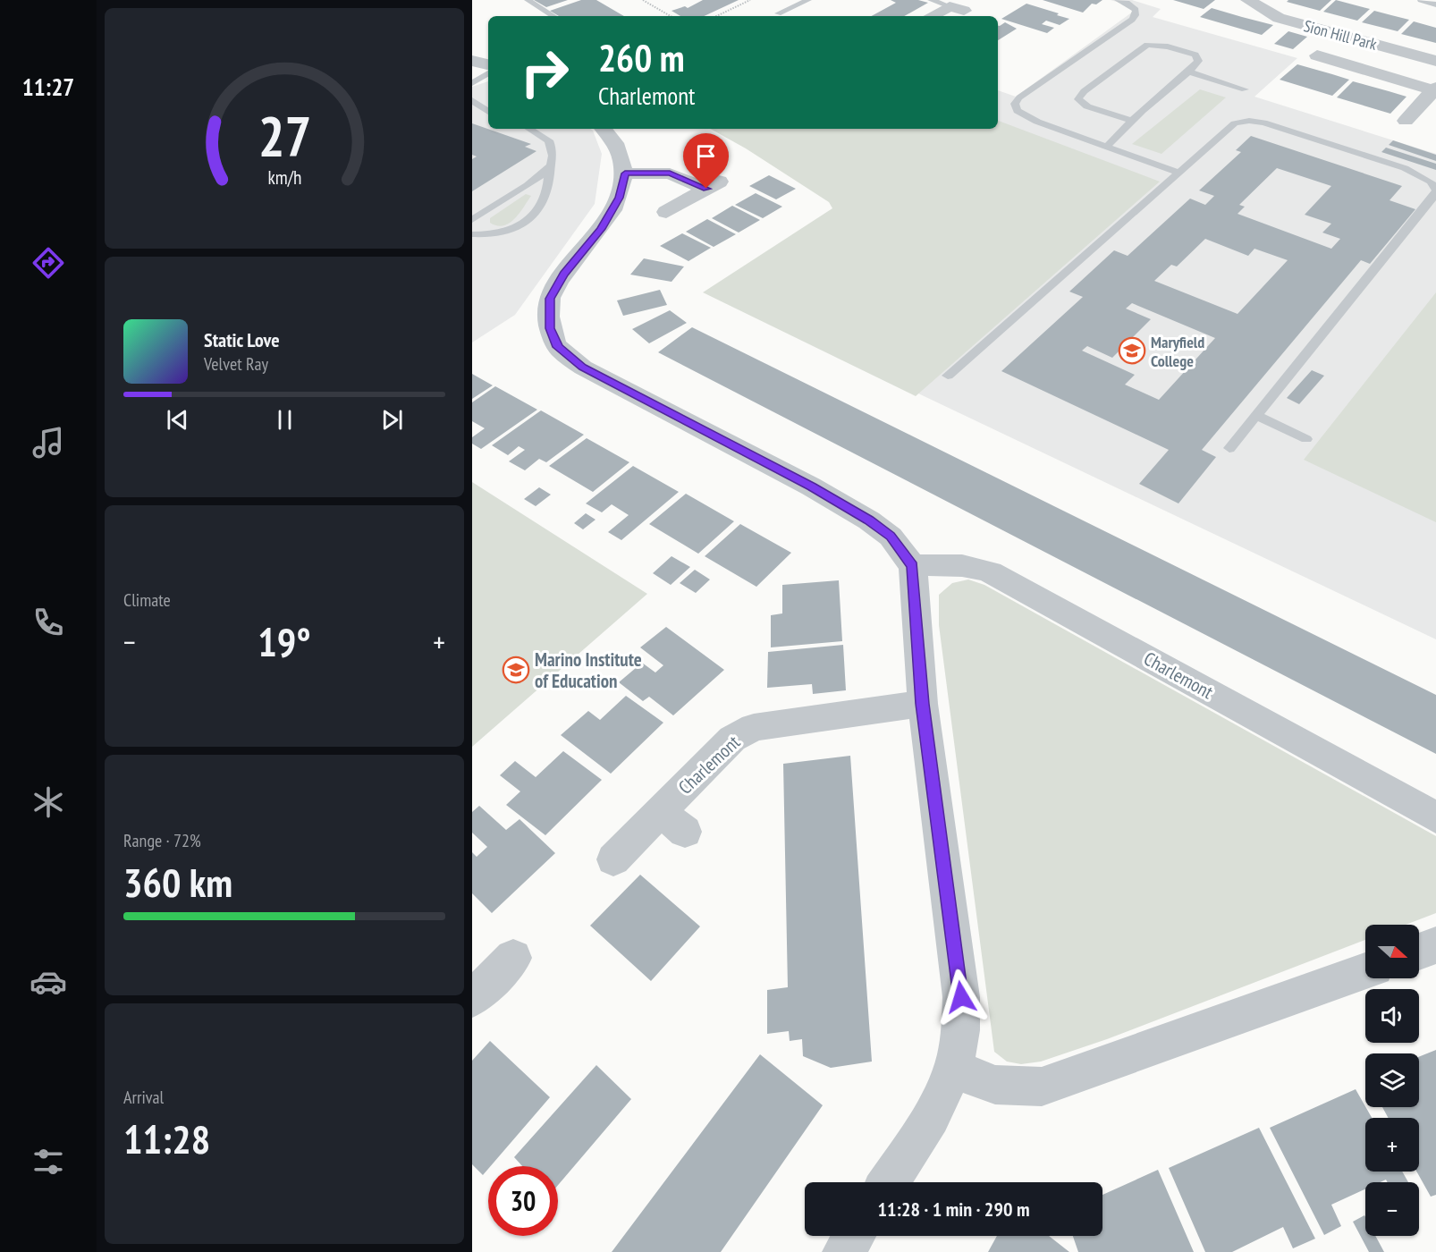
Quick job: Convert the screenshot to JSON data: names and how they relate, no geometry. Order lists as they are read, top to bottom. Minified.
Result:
{"streets":{"street":["Sion Hill Park","Charlemont"]},"places":{"school or university":["Maryfield College","Marino Institute of Education"]},"north":"right","page":{"tabs":"11:27","turn":["260 m","Charlemont"],"song":["Static Love","Velvet Ray"],"tile":["Climate",["Range · 72%","360 km"],["Arrival","11:28"]],"heat":["−","19°","+"],"map_buttons":["+","−"],"limit":"30","trip":"11:28 · 1 min · 290 m","gauge":["27","km/h"]}}
